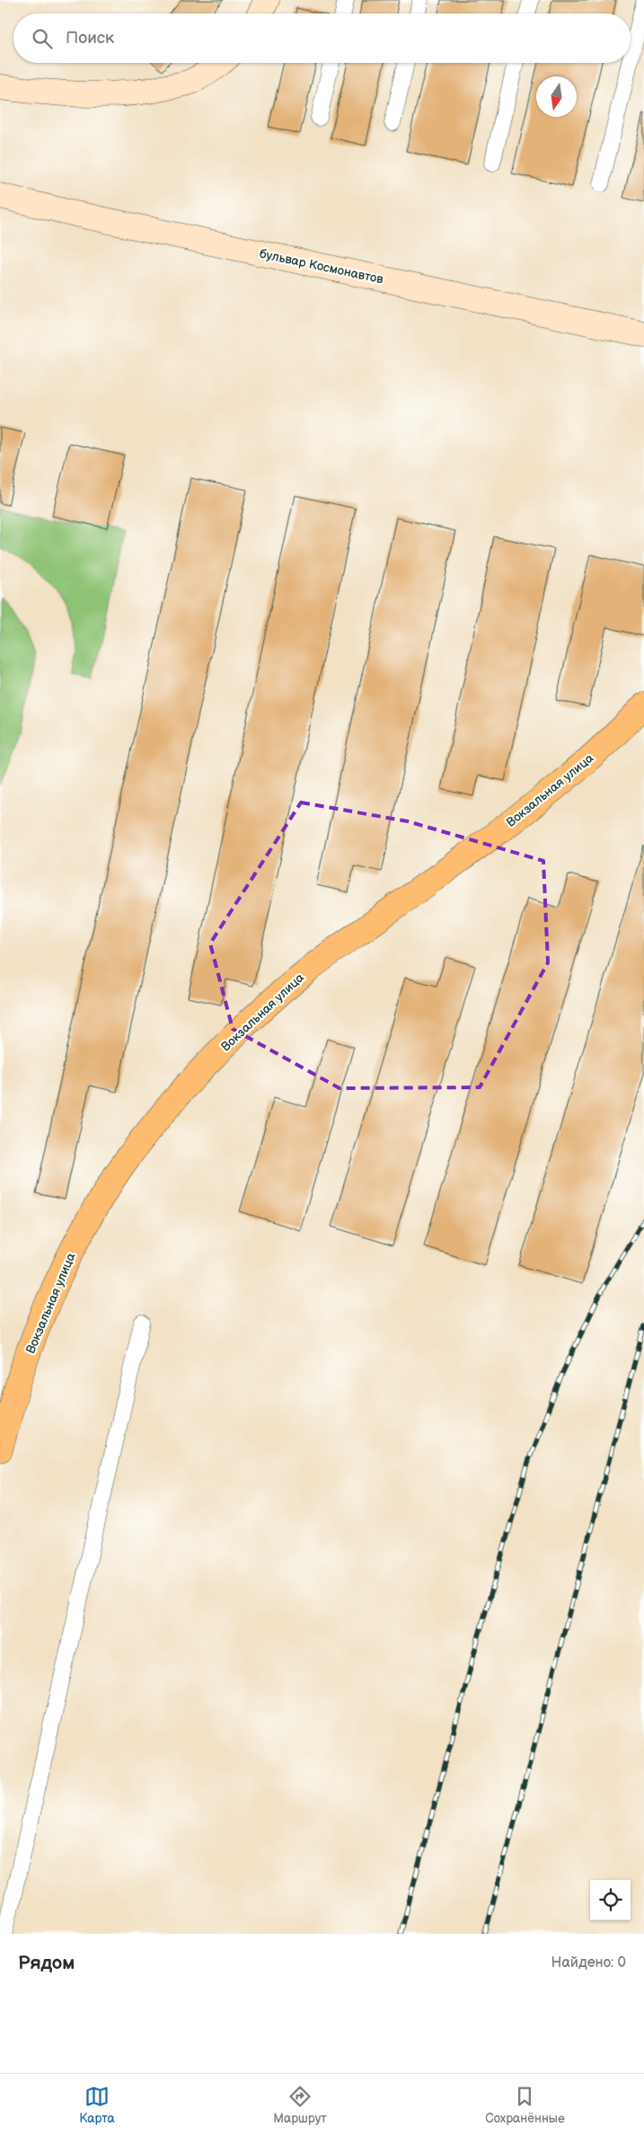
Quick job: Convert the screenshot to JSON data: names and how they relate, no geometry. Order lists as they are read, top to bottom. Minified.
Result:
{"streets":{"main road":["бульвар Космонавтов","Вокзальная улица"]},"north":"bottom","page":{"search":"Поиск","heading":["Рядом","Найдено: 0"],"nav":["Карта","Маршрут","Сохранённые"]}}
